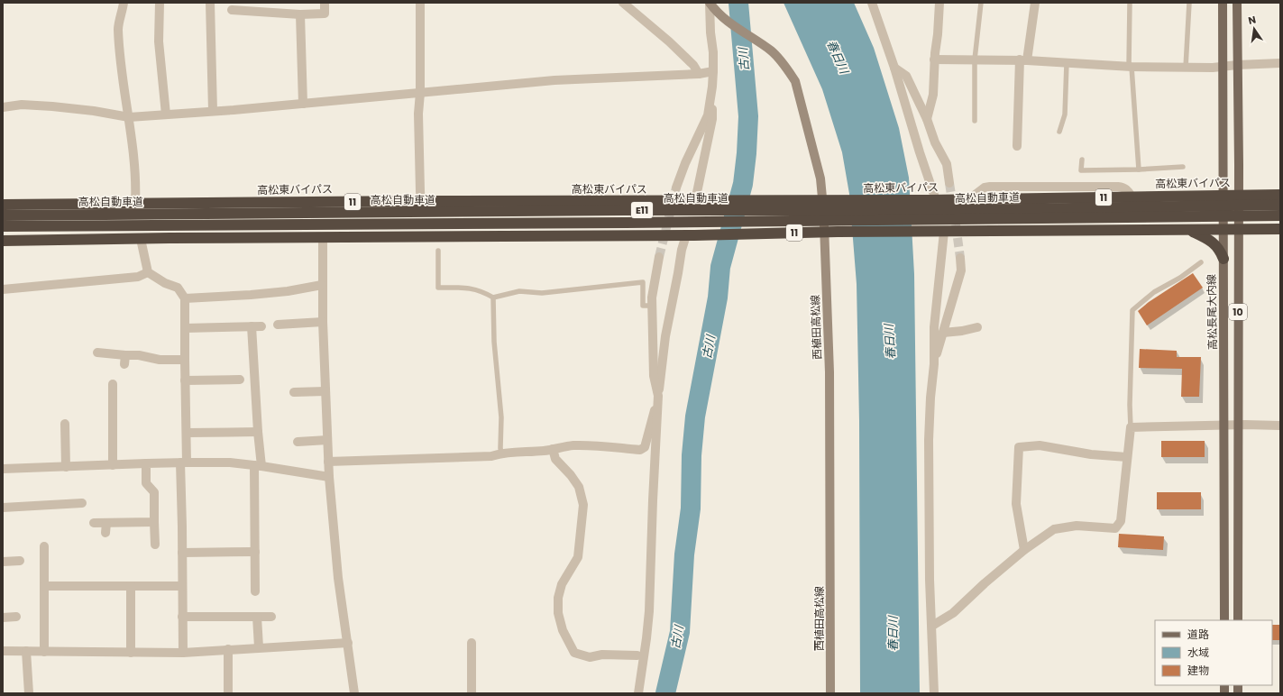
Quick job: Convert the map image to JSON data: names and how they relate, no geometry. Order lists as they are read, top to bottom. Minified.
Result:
{"streets":{"highway":["高松東バイパス","高松自動車道","11","E11"],"main road":["高松長尾大内線","10","西植田高松線"]},"crossings":[["高松東バイパス","高松長尾大内線"],["高松東バイパス","10"],["高松東バイパス","西植田高松線"],["11","高松長尾大内線"],["11","10"],["11","西植田高松線"]],"water":["春日川","古川"],"legend":["道路","水域","建物"],"north":"top"}
